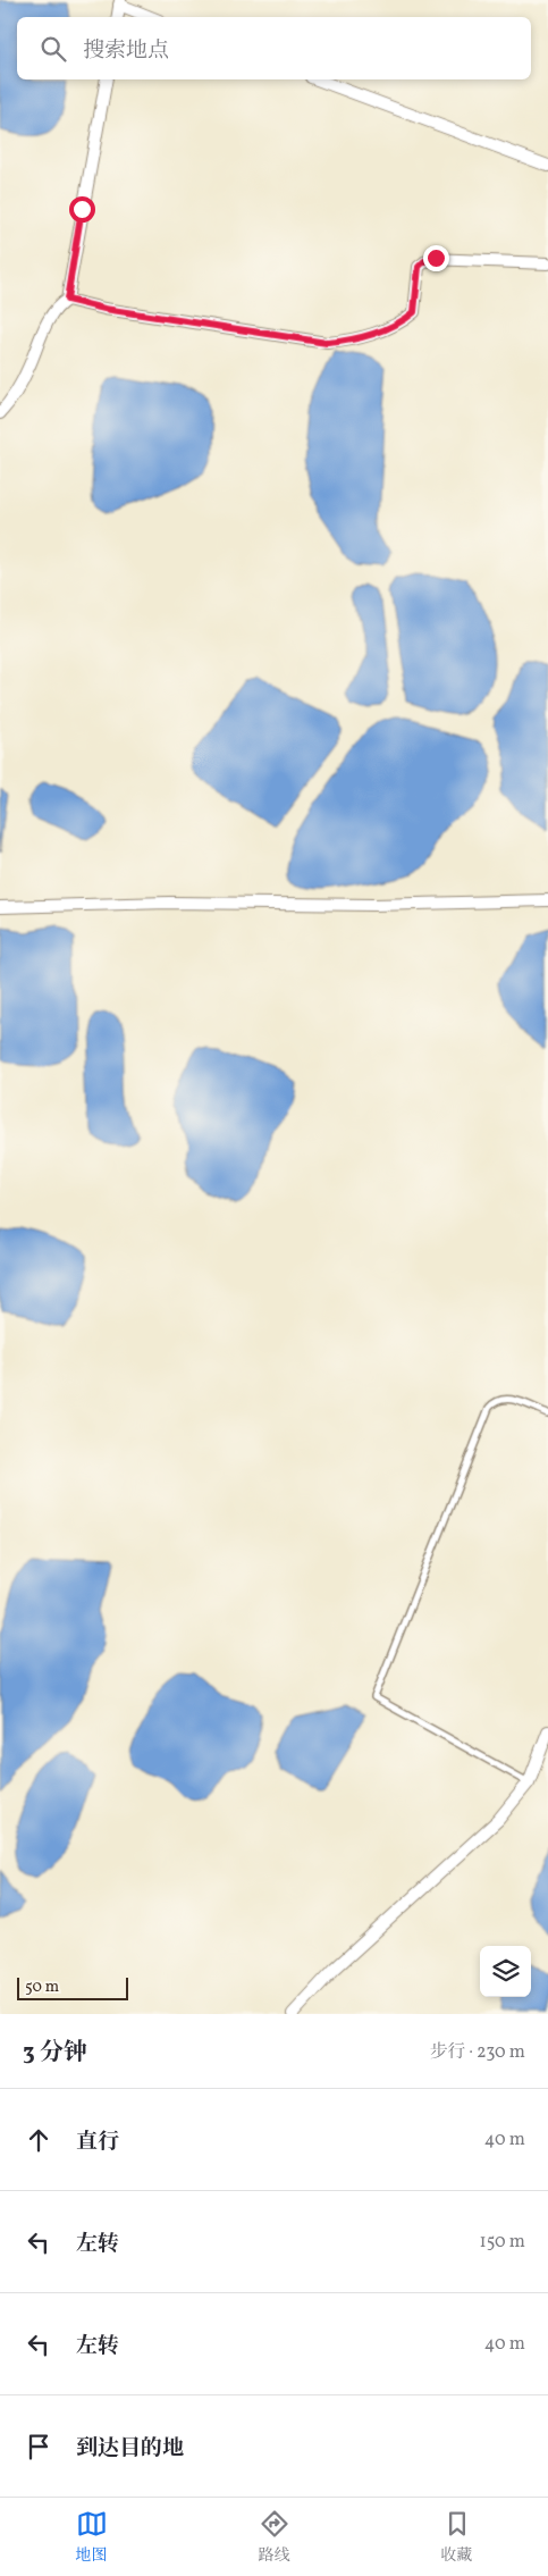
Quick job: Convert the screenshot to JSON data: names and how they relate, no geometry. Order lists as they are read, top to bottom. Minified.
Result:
{"scale_bar":"50 m","page":{"search":"搜索地点","scale":"50 m","heading":["3 分钟","步行 · 230 m"],"list":[["直行","40 m"],["左转","150 m"],["左转","40 m"],"到达目的地"],"nav":["地图","路线","收藏"]}}
